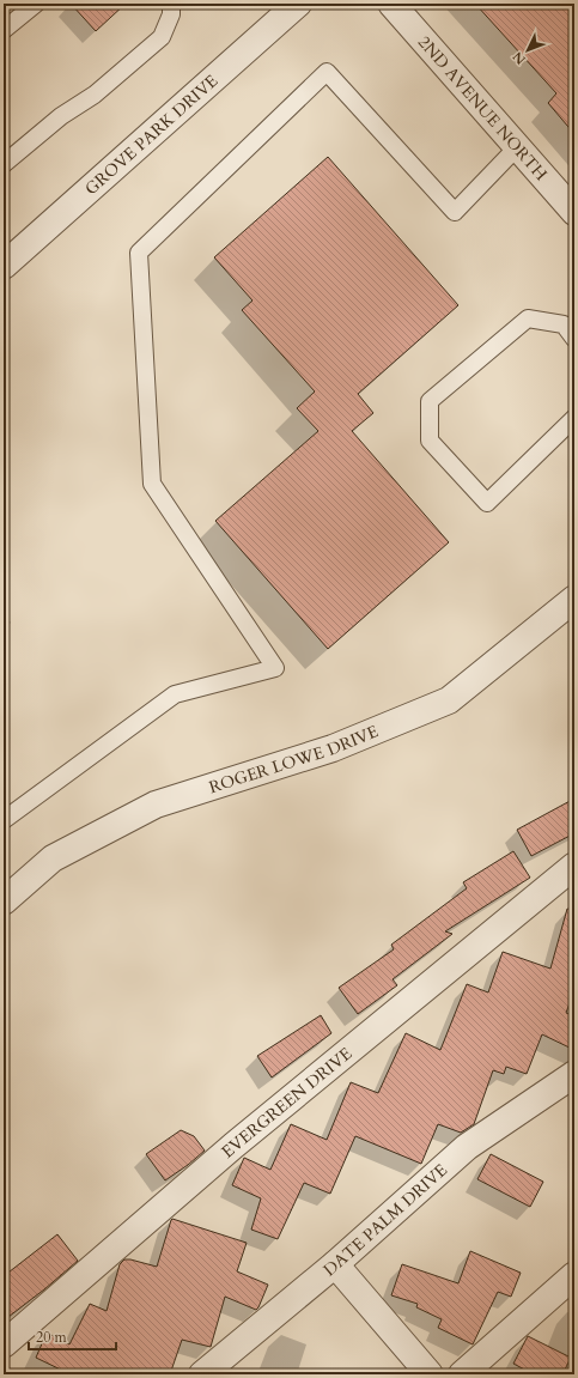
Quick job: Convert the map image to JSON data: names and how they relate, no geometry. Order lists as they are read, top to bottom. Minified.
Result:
{"streets":{"street":["2ND AVENUE NORTH","GROVE PARK DRIVE","ROGER LOWE DRIVE","EVERGREEN DRIVE","DATE PALM DRIVE"]},"scale_bar":"20 m","north":"bottom left"}
